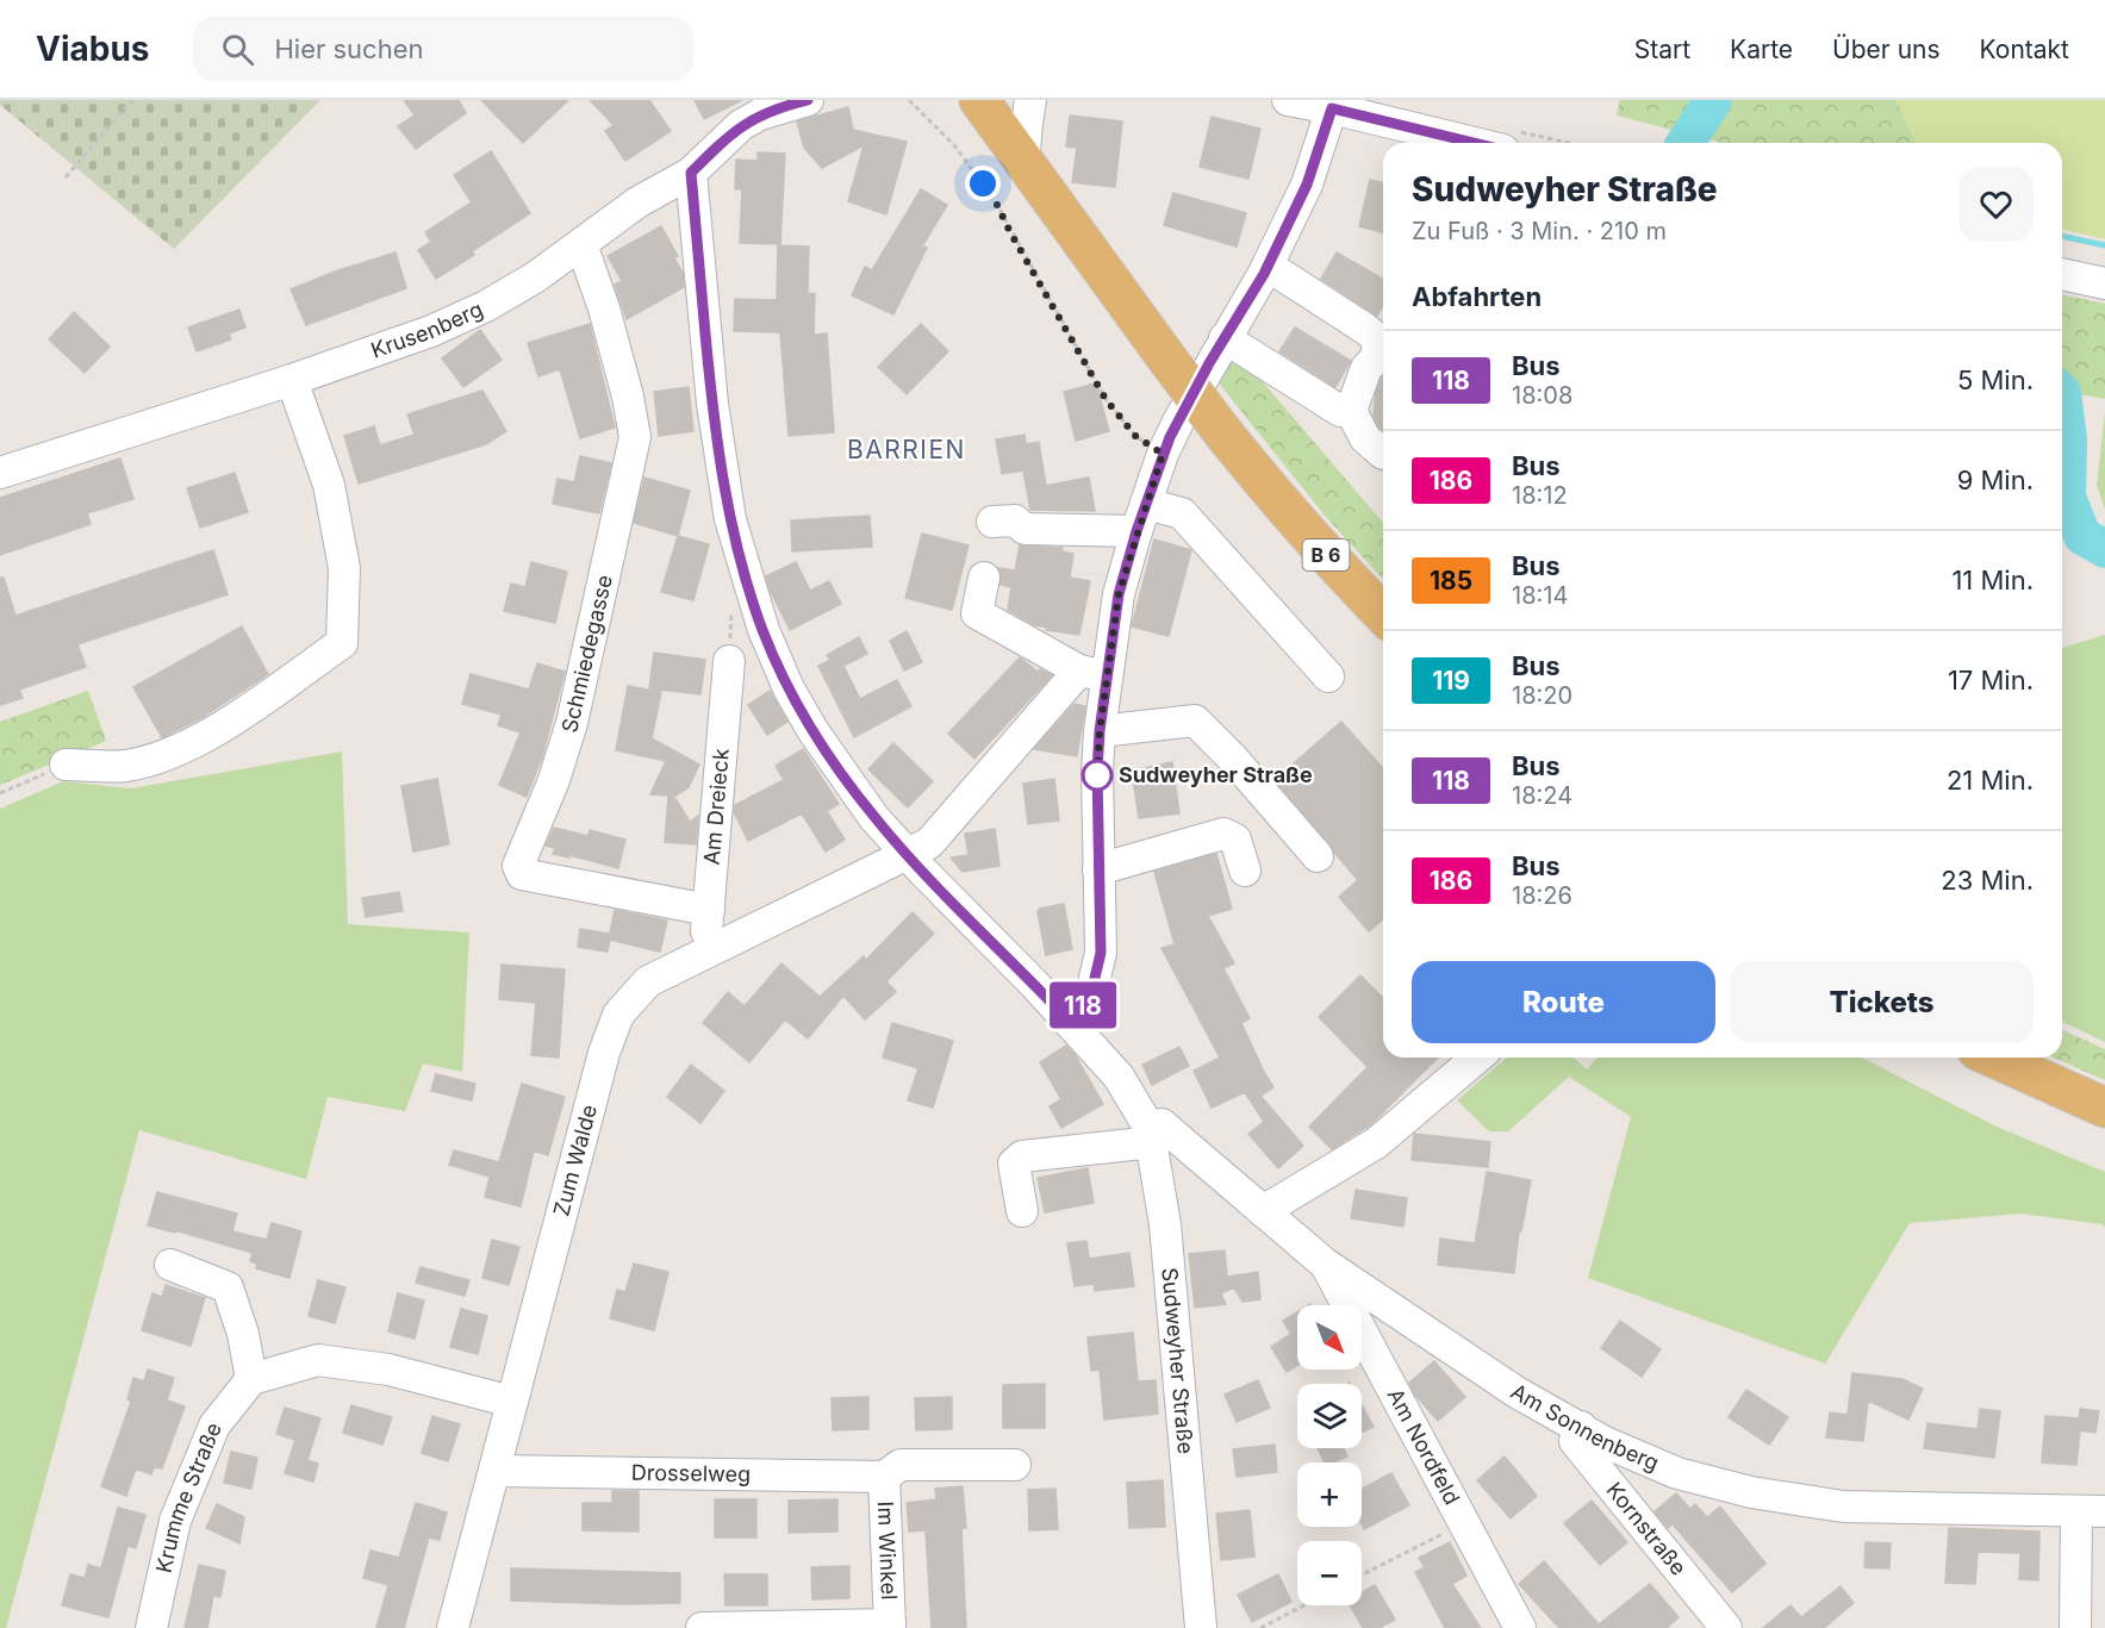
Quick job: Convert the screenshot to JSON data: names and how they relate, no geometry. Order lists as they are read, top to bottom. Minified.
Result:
{"streets":{"main road":["B 6"],"street":["Krusenberg","Schmiedegasse","Am Dreieck","Zum Walde","Sudweyher Straße","Am Sonnenberg","Am Nordfeld","Drosselweg","Krumme Straße","Kornstraße","Im Winkel"]},"crossings":[["Krusenberg","Schmiedegasse"],["Krusenberg","Sudweyher Straße"],["Schmiedegasse","Am Dreieck"],["Am Dreieck","Zum Walde"],["Zum Walde","Sudweyher Straße"],["Zum Walde","Drosselweg"],["Sudweyher Straße","Am Sonnenberg"],["Am Sonnenberg","Am Nordfeld"],["Am Sonnenberg","Kornstraße"],["Drosselweg","Im Winkel"]],"districts":["BARRIEN"],"places":["Sudweyher Straße"],"lines":["bus line 118"],"north":"bottom right","page":{"header":"Viabus","search":"Hier suchen","nav":["Start","Karte","Über uns","Kontakt"],"on_map":"118","heading":[["Sudweyher Straße","Zu Fuß · 3 Min. · 210 m"],"Abfahrten"],"list":[{"mark":"118","name":"Bus","note":"18:08","value":"5 Min."},{"mark":"186","name":"Bus","note":"18:12","value":"9 Min."},{"mark":"185","name":"Bus","note":"18:14","value":"11 Min."},{"mark":"119","name":"Bus","note":"18:20","value":"17 Min."},{"mark":"118","name":"Bus","note":"18:24","value":"21 Min."},{"mark":"186","name":"Bus","note":"18:26","value":"23 Min."}],"buttons":["Route","Tickets"],"map_buttons":["+","−"]}}
